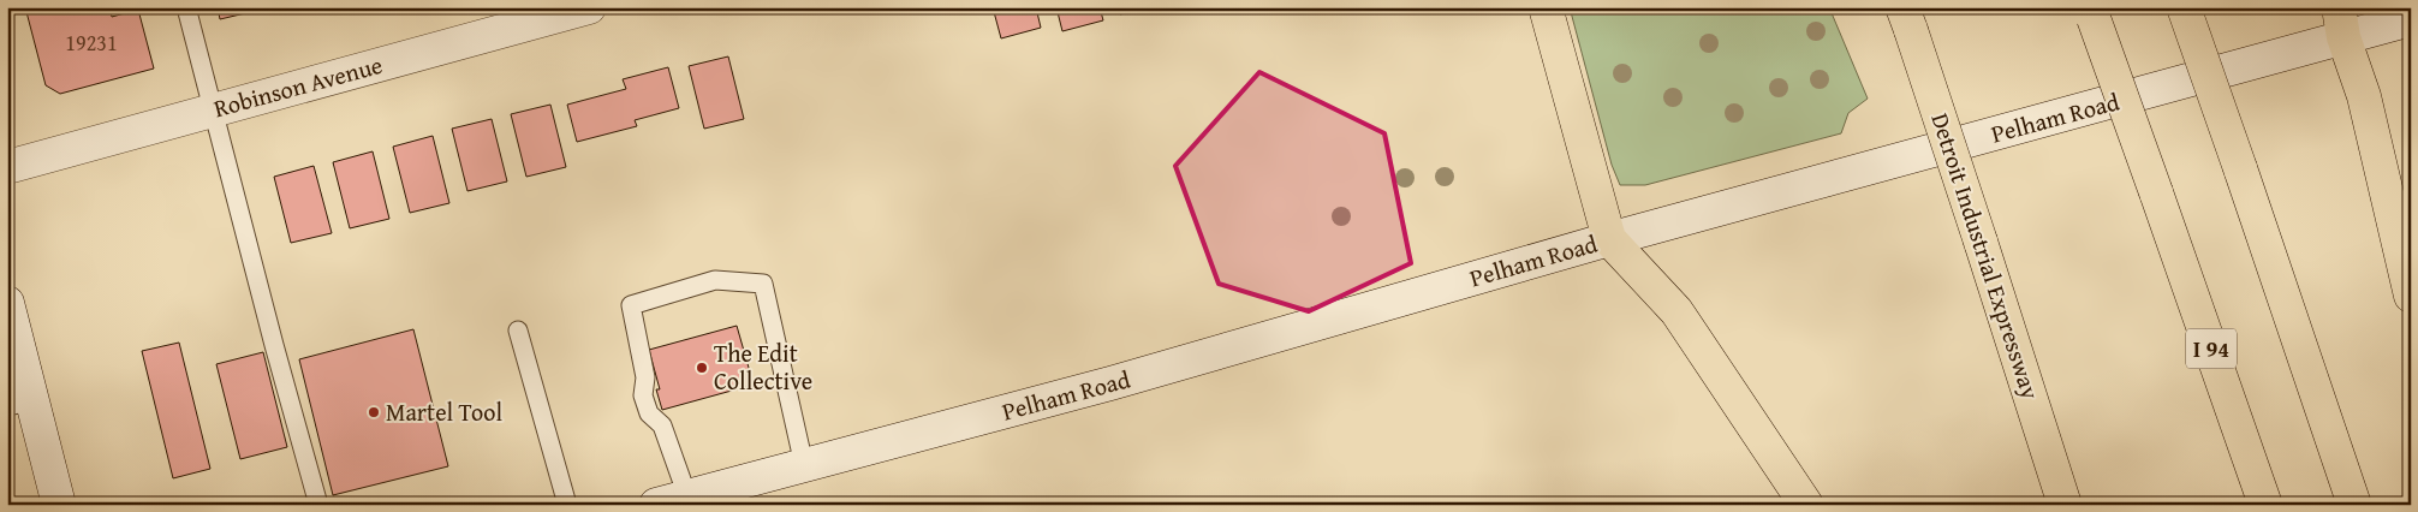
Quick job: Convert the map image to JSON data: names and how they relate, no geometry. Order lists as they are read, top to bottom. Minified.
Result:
{"streets":{"highway":["Detroit Industrial Expressway","I 94"],"main road":["Robinson Avenue","Pelham Road"]},"places":["The Edit Collective","Martel Tool"],"house_numbers":["19231"]}
